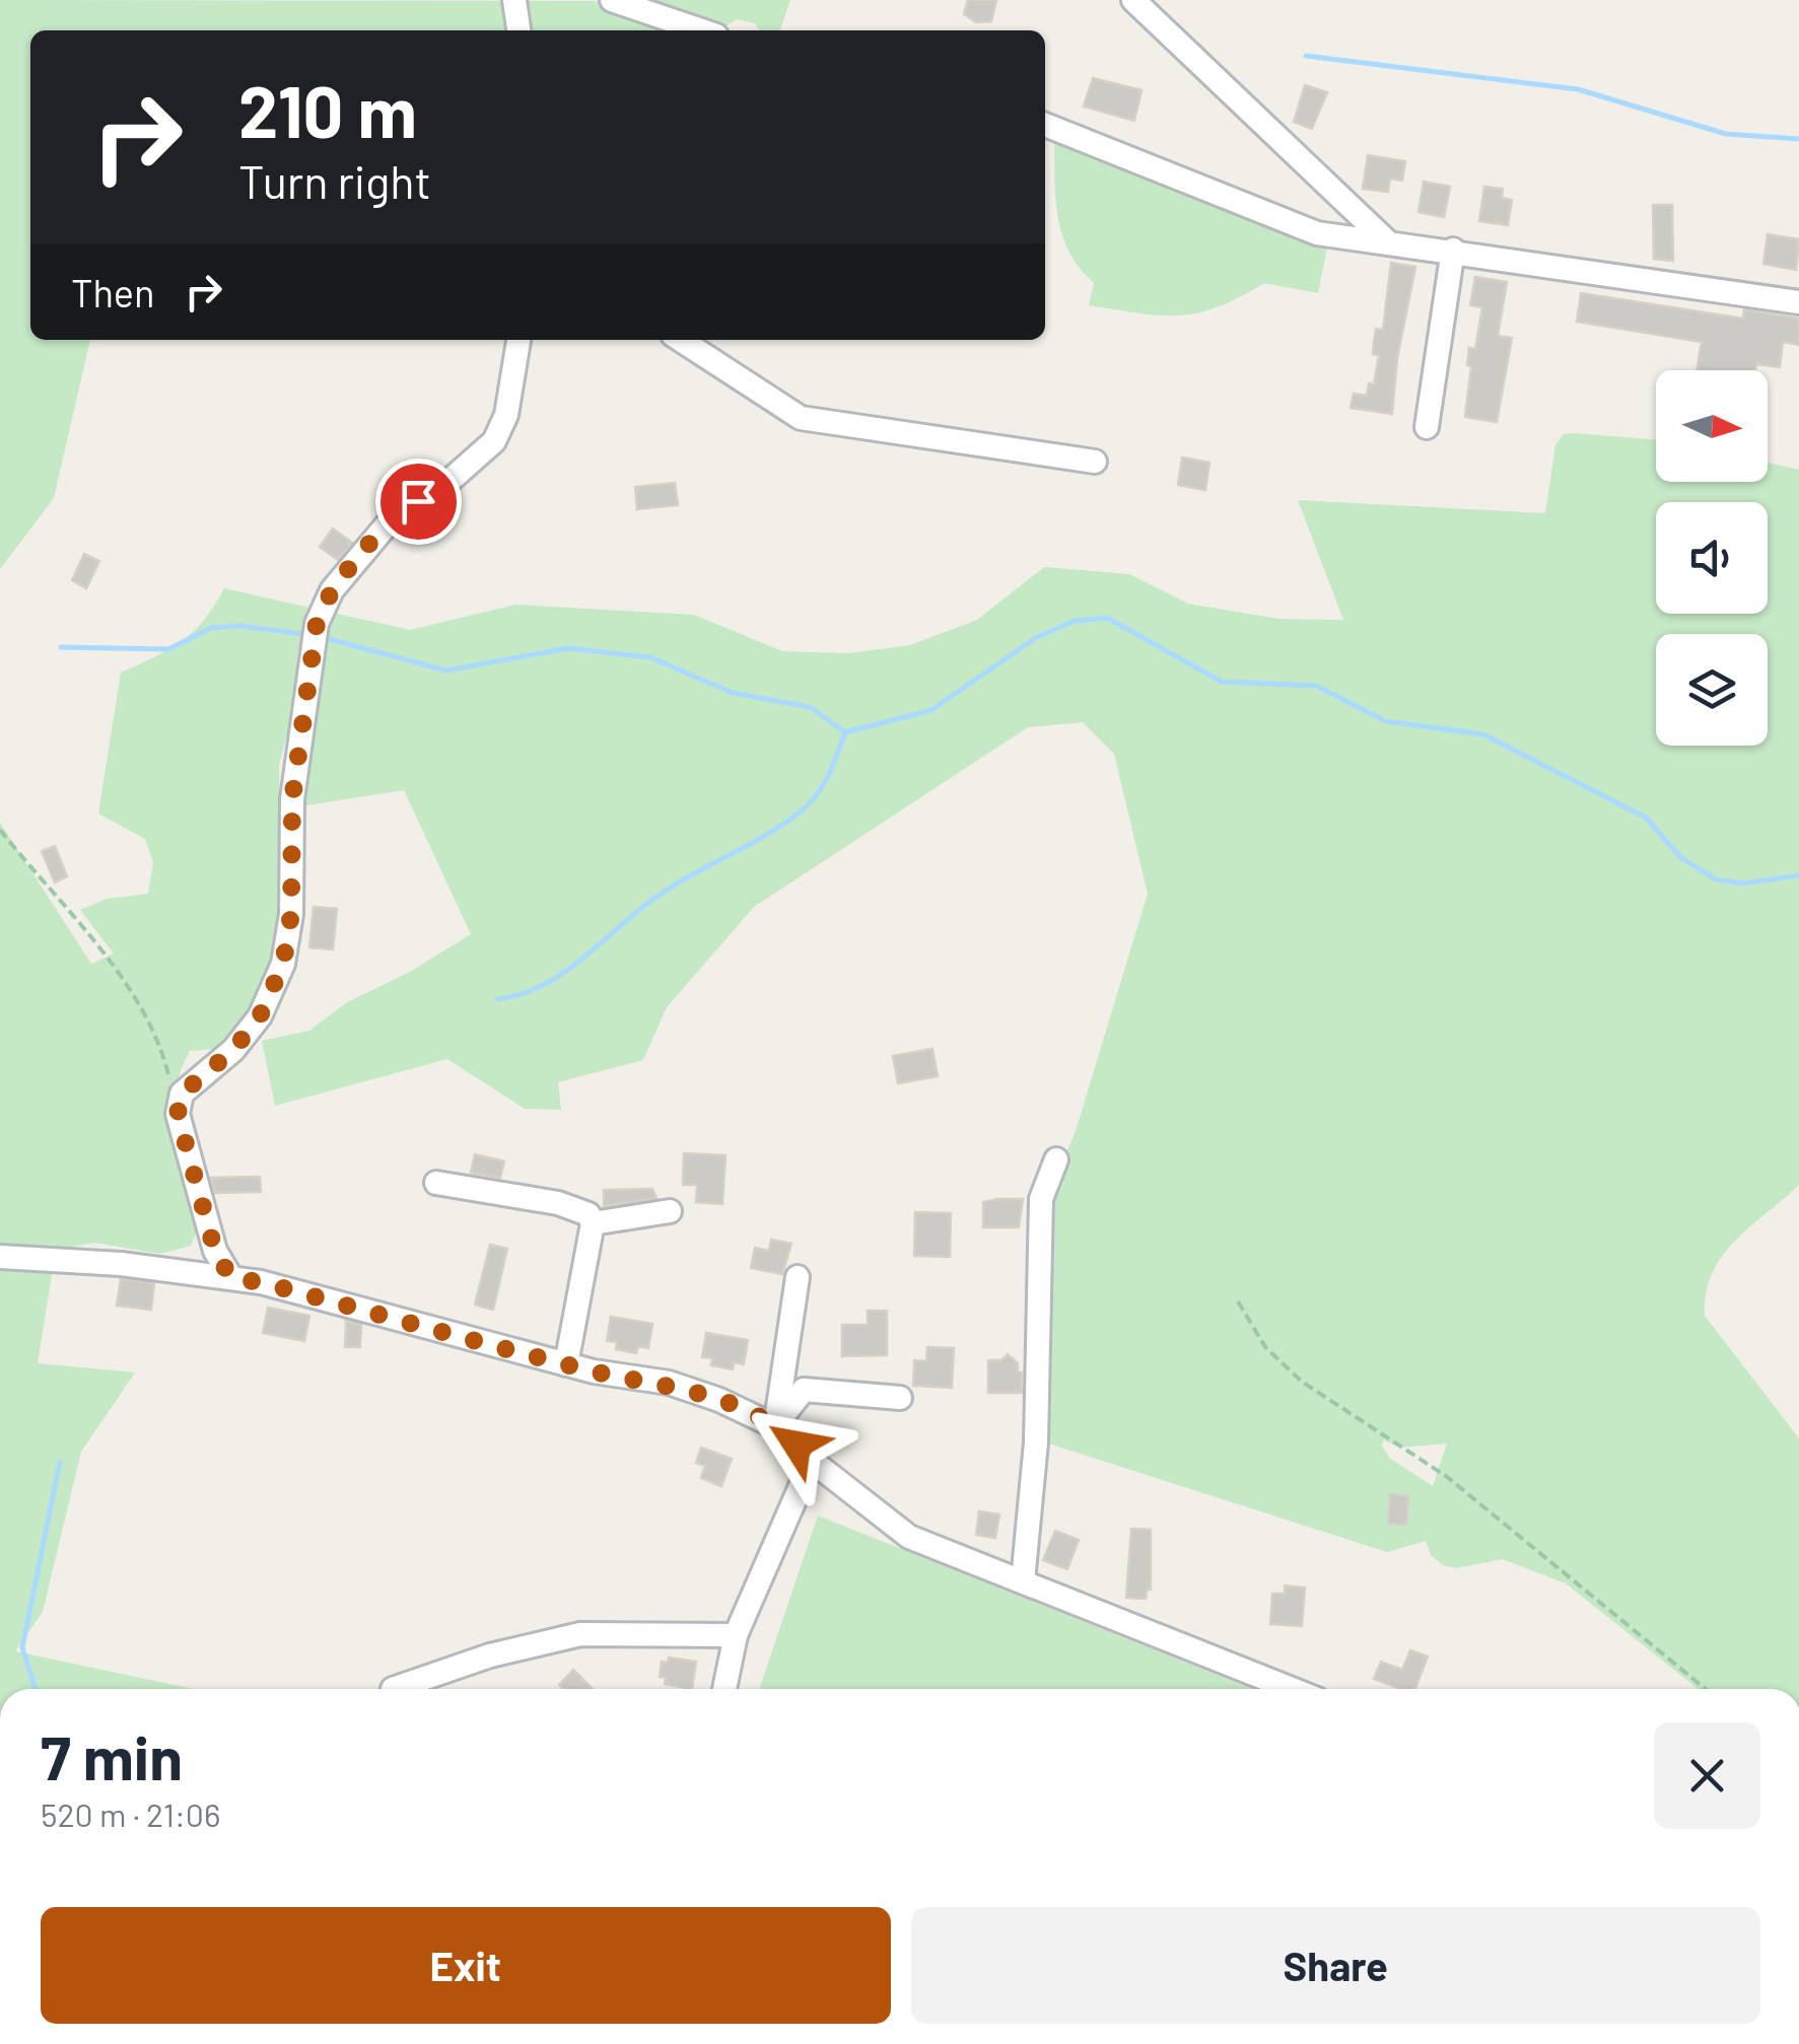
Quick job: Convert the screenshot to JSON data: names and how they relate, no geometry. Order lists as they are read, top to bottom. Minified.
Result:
{"north":"right","page":{"turn":["210 m","Turn right"],"then":"Then","heading":["7 min","520 m · 21:06"],"buttons":["Exit","Share"]}}
